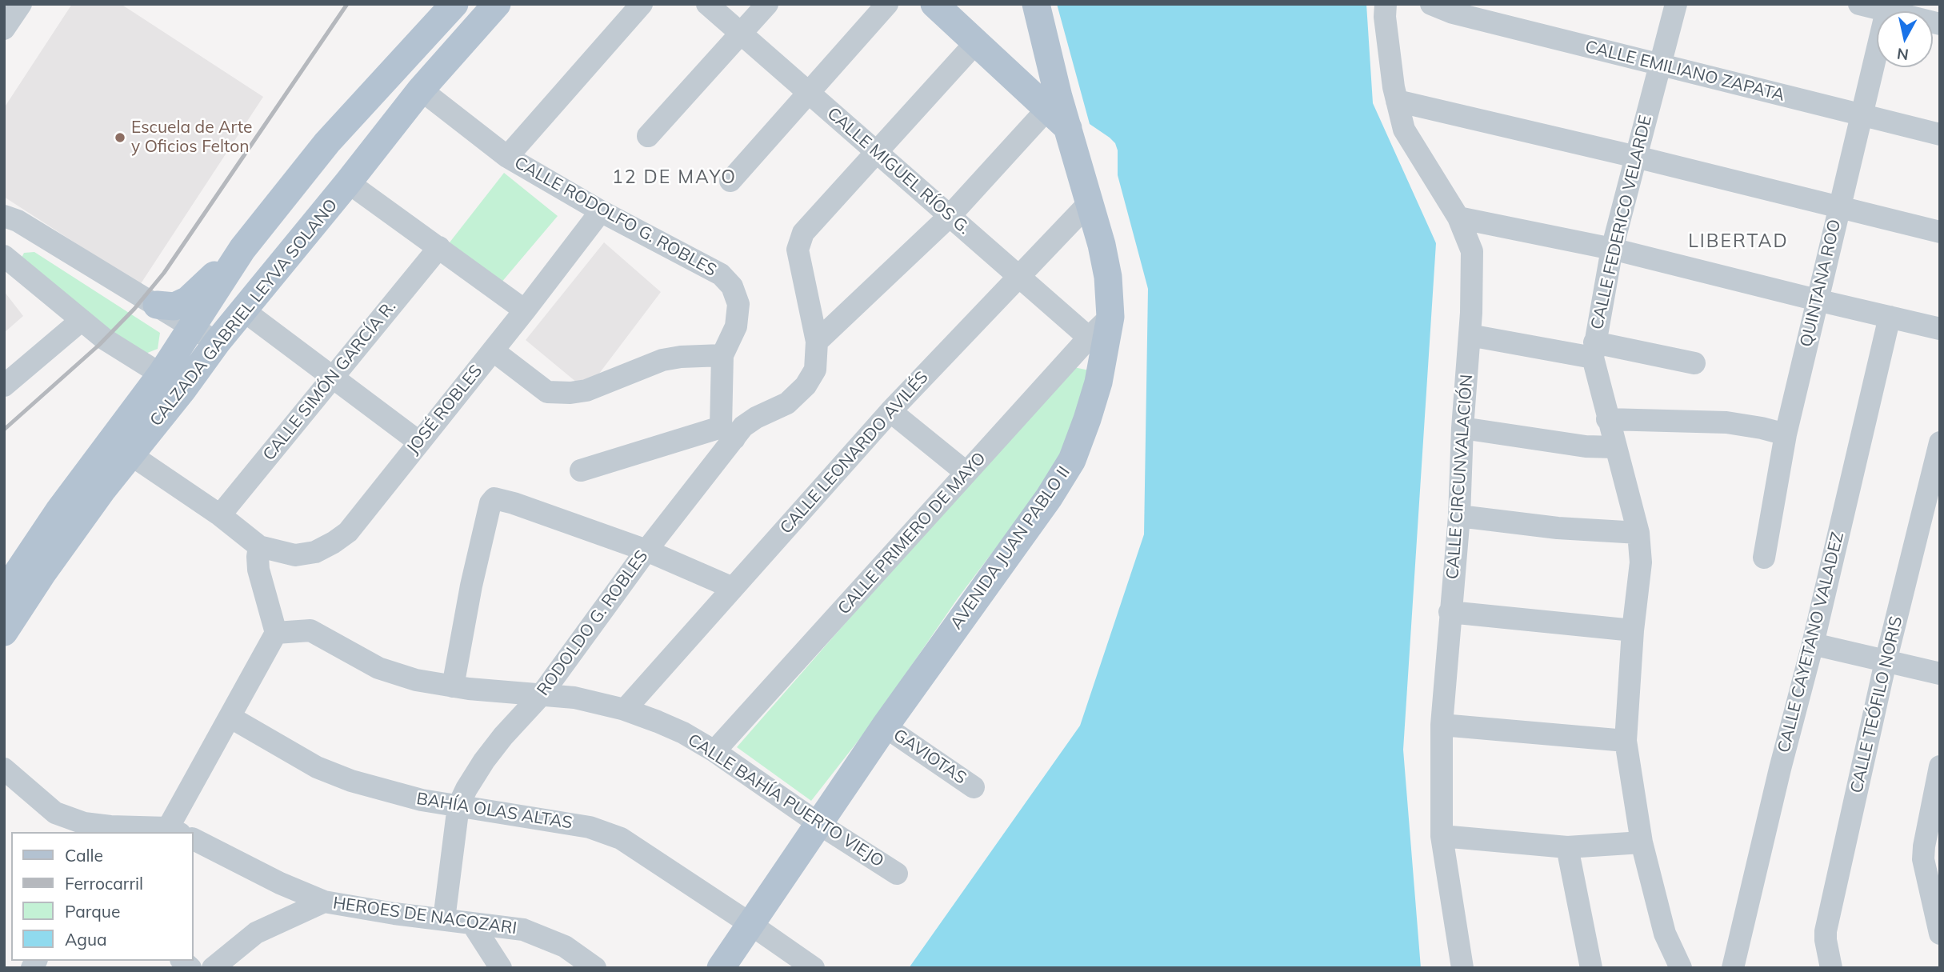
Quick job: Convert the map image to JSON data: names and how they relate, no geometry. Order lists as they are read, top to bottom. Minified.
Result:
{"streets":{"main road":["CALZADA GABRIEL LEYVA SOLANO","AVENIDA JUAN PABLO II"],"street":["CALLE EMILIANO ZAPATA","CALLE MIGUEL RÍOS G.","CALLE RODOLFO G. ROBLES","CALLE FEDERICO VELARDE","QUINTANA ROO","CALLE SIMÓN GARCÍA R.","JOSÉ ROBLES","CALLE LEONARDO AVILÉS","CALLE CIRCUNVALACIÓN","CALLE PRIMERO DE MAYO","RODOLDO G. ROBLES","CALLE CAYETANO VALADEZ","CALLE TEÓFILO NORIS","GAVIOTAS","CALLE BAHÍA PUERTO VIEJO","BAHÍA OLAS ALTAS","HEROES DE NACOZARI"]},"crossings":[["CALLE EMILIANO ZAPATA","CALLE FEDERICO VELARDE"],["CALLE EMILIANO ZAPATA","QUINTANA ROO"],["CALLE MIGUEL RÍOS G.","CALLE LEONARDO AVILÉS"],["CALLE MIGUEL RÍOS G.","CALLE PRIMERO DE MAYO"],["CALLE RODOLFO G. ROBLES","CALZADA GABRIEL LEYVA SOLANO"],["CALLE RODOLFO G. ROBLES","JOSÉ ROBLES"],["CALLE RODOLFO G. ROBLES","RODOLDO G. ROBLES"],["CALLE LEONARDO AVILÉS","AVENIDA JUAN PABLO II"],["CALLE LEONARDO AVILÉS","CALLE BAHÍA PUERTO VIEJO"],["CALLE PRIMERO DE MAYO","AVENIDA JUAN PABLO II"],["CALLE PRIMERO DE MAYO","CALLE BAHÍA PUERTO VIEJO"],["AVENIDA JUAN PABLO II","GAVIOTAS"],["AVENIDA JUAN PABLO II","CALLE BAHÍA PUERTO VIEJO"],["AVENIDA JUAN PABLO II","BAHÍA OLAS ALTAS"],["RODOLDO G. ROBLES","CALLE BAHÍA PUERTO VIEJO"],["RODOLDO G. ROBLES","BAHÍA OLAS ALTAS"],["RODOLDO G. ROBLES","HEROES DE NACOZARI"]],"districts":["12 DE MAYO","LIBERTAD"],"places":["Escuela de Arte y Oficios Felton"],"legend":["Calle","Ferrocarril","Parque","Agua"],"north":"bottom"}
